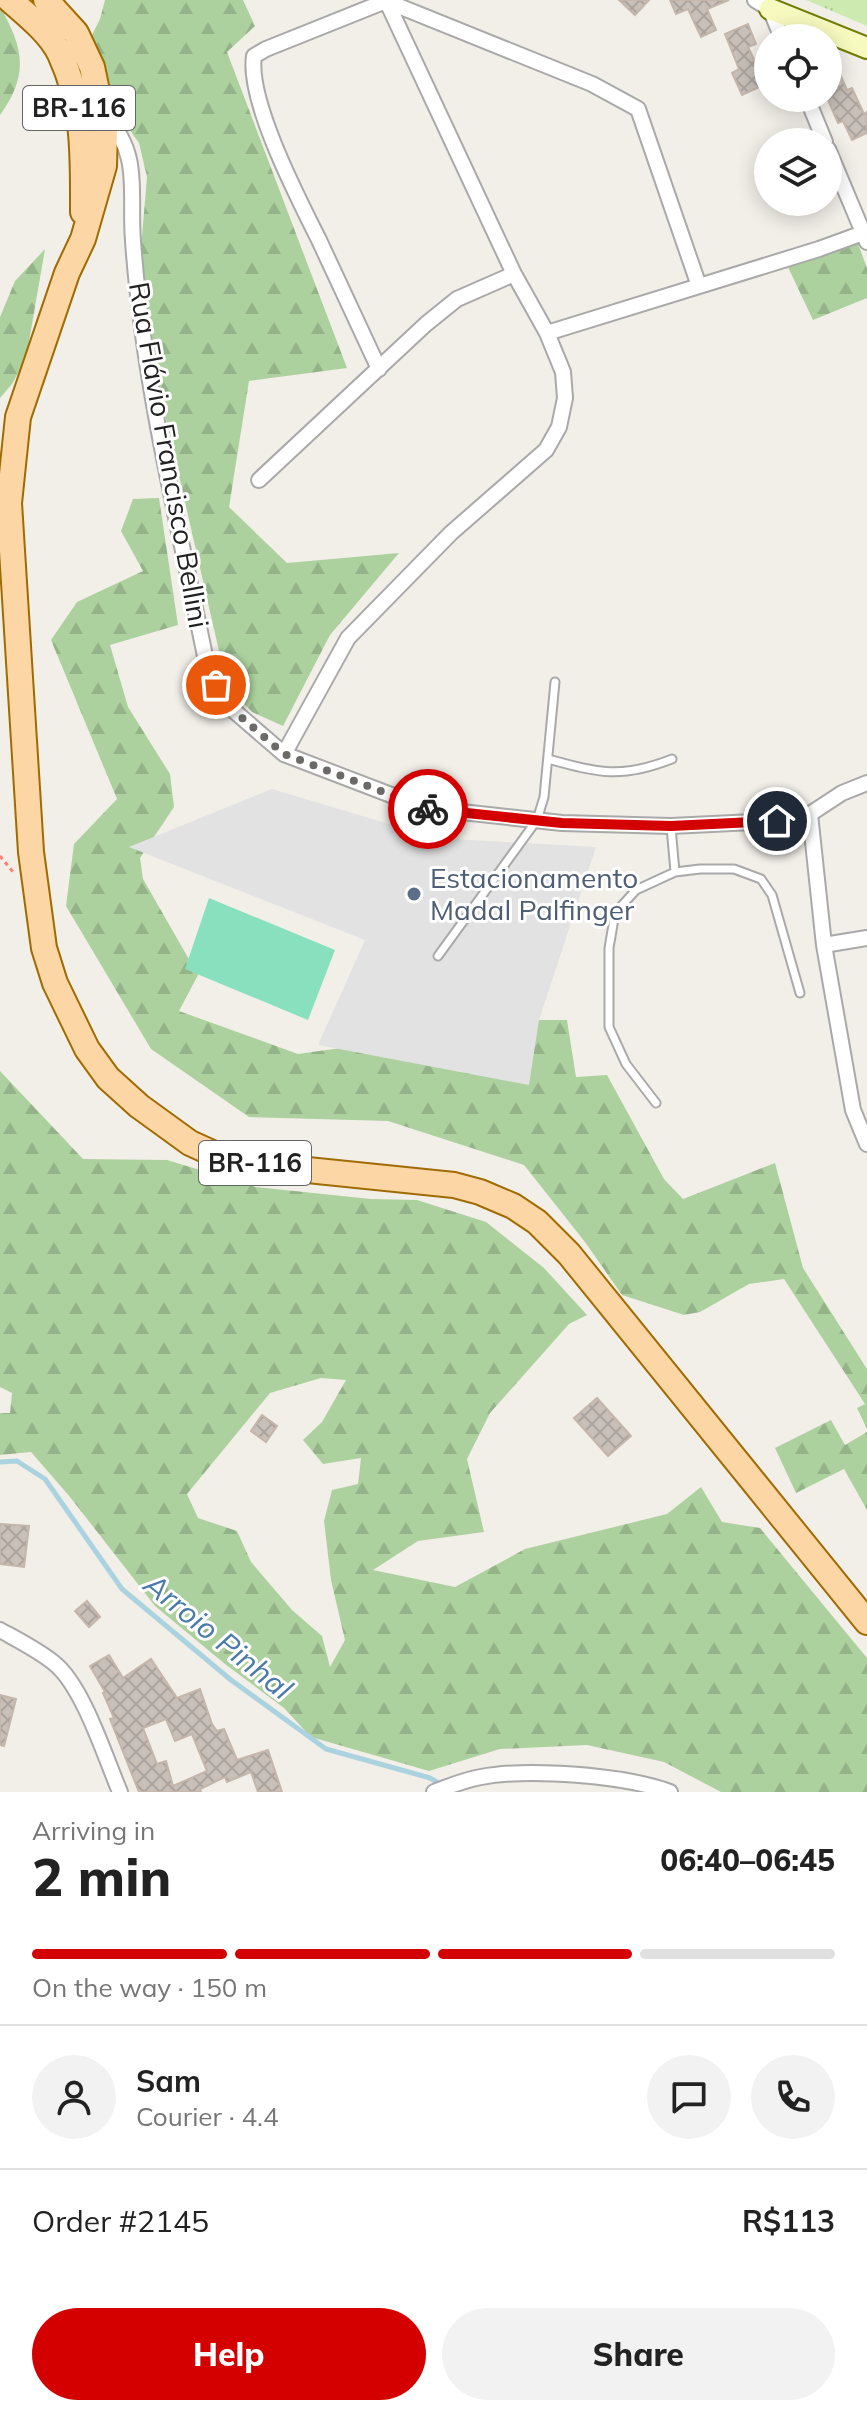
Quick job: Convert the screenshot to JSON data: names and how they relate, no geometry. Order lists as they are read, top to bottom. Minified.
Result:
{"streets":{"main road":["BR-116"],"street":["Rua Flávio Francisco Bellini"]},"crossings":[["BR-116","Rua Flávio Francisco Bellini"]],"water":["Arroio Pinhal"],"places":["Estacionamento Madal Palfinger"],"page":{"heading":["2 min","Arriving in","06:40–06:45"],"panel":["Sam","Courier · 4.4","Order #2145","R$113"],"bar":"On the way · 150 m","buttons":["Help","Share"]}}
